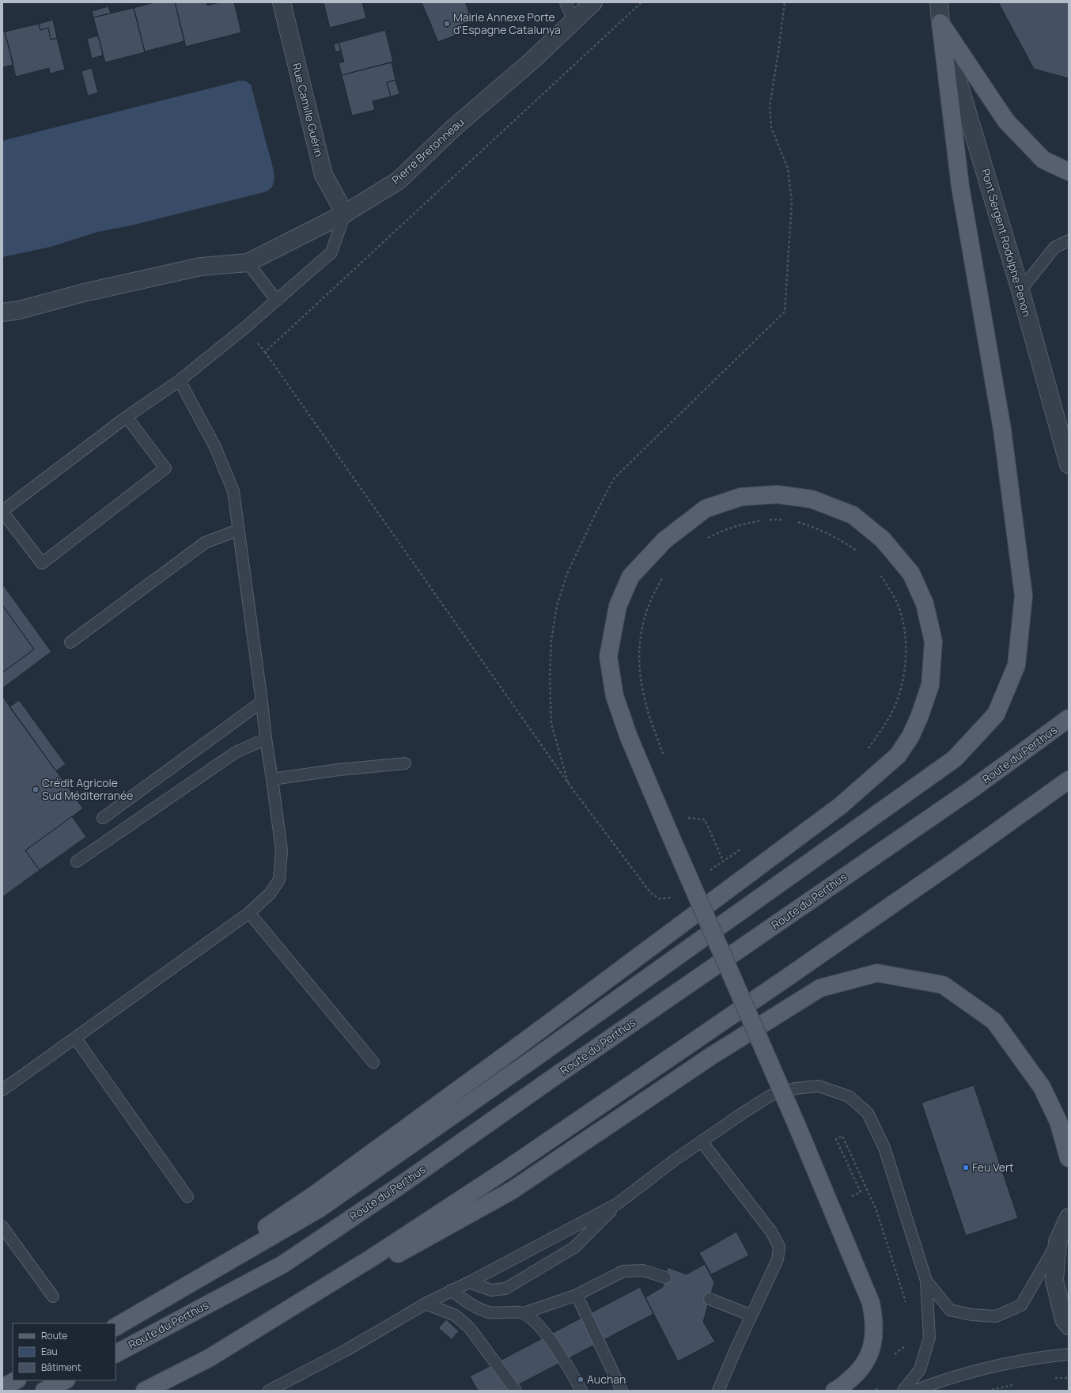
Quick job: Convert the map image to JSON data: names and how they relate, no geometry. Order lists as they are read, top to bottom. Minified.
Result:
{"streets":{"main road":["Route du Perthus"],"street":["Rue Camille Guérin","Pierre Bretonneau","Pont Sergent Rodolphe Penon"]},"crossings":[["Rue Camille Guérin","Pierre Bretonneau"]],"places":["Mairie Annexe Porte d'Espagne Catalunya","Crédit Agricole Sud Méditerranée","Feu Vert","Auchan"],"legend":["Route","Eau","Bâtiment"]}
